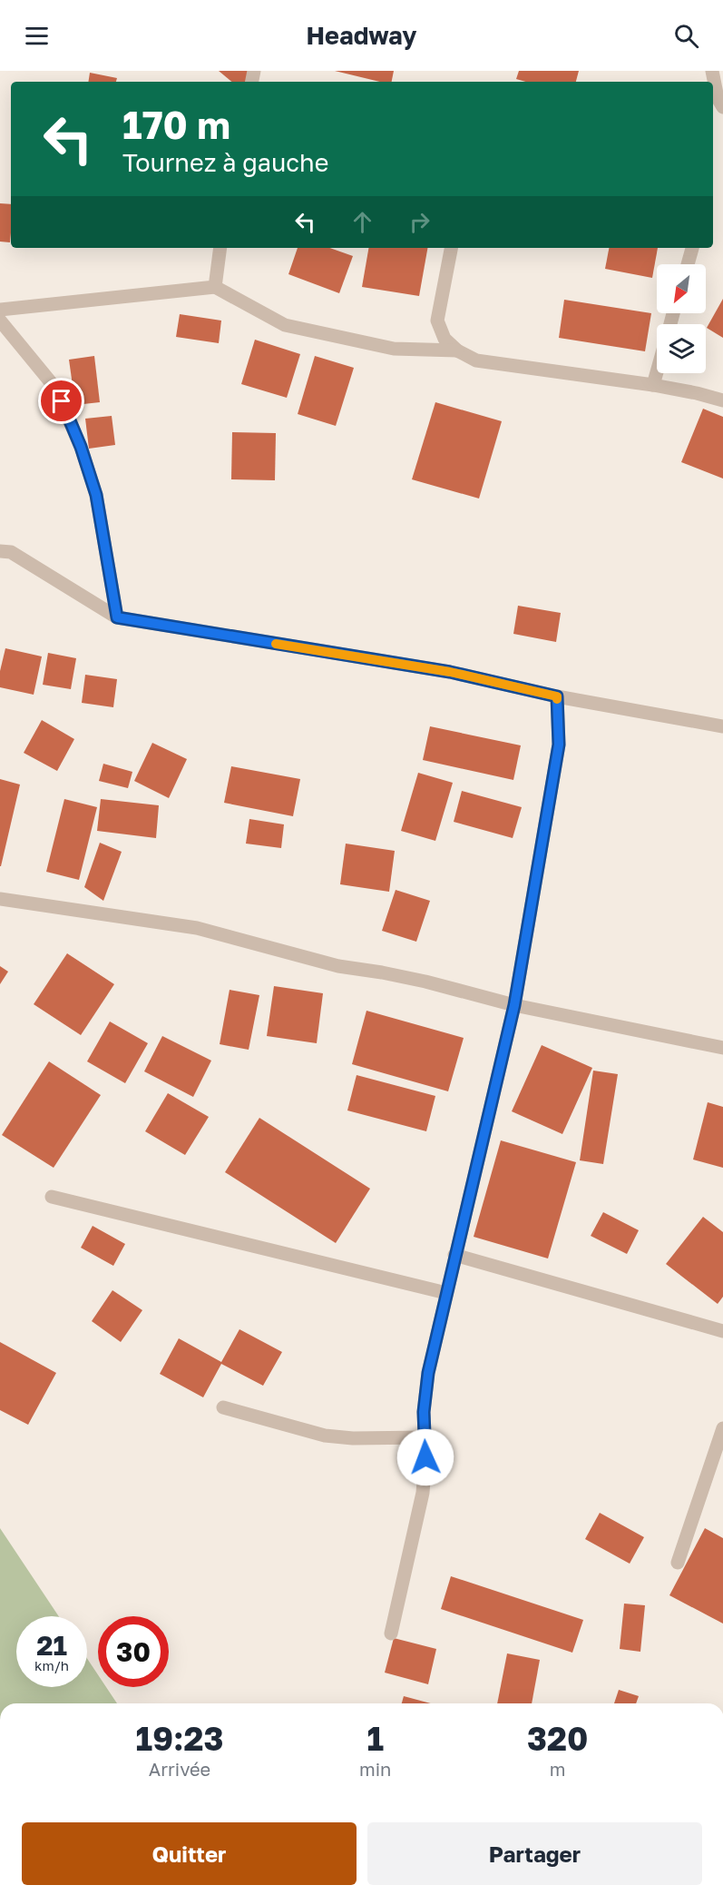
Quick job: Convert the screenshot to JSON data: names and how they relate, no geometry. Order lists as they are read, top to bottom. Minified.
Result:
{"north":"bottom left","page":{"header":"Headway","turn":["170 m","Tournez à gauche"],"speed":"21 km/h","limit":"30","eta":["19:23","Arrivée","1","min","320","m"],"buttons":["Quitter","Partager"]}}
